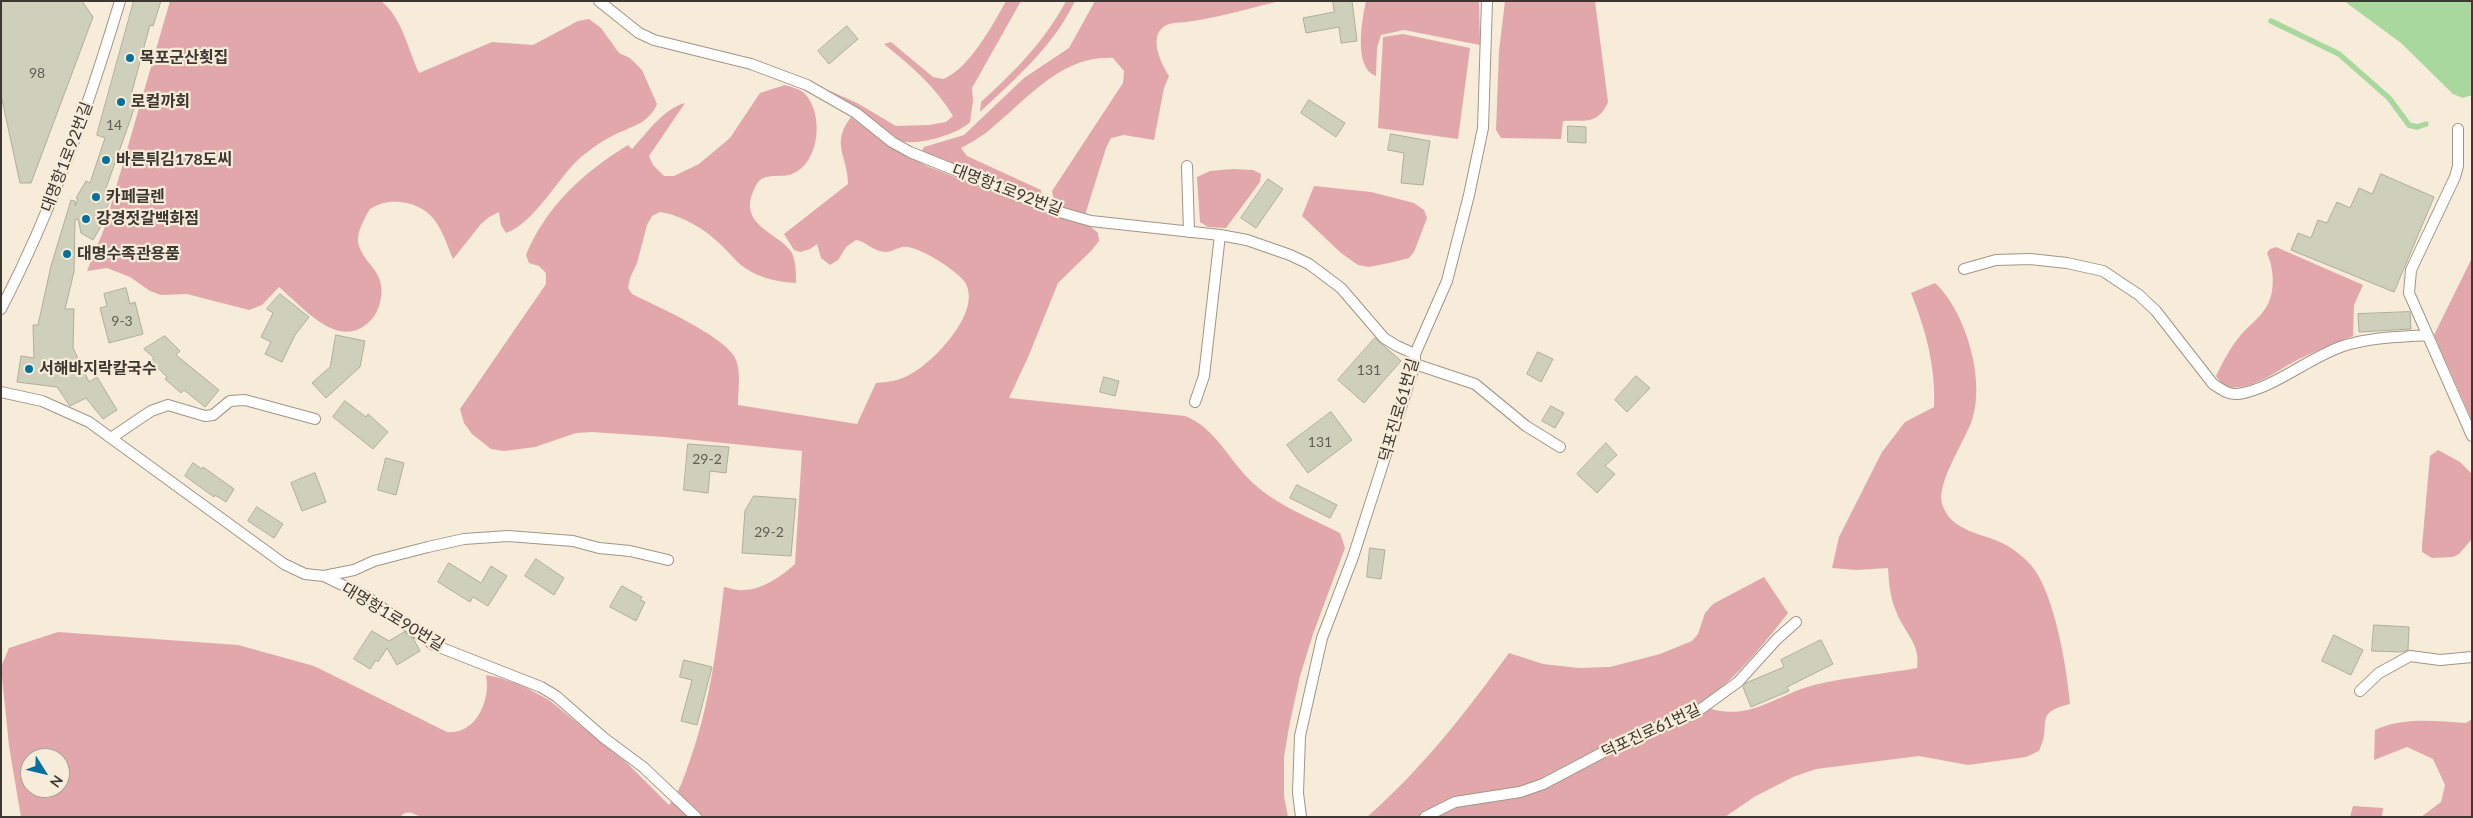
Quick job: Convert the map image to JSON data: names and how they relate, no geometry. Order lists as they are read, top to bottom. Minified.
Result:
{"streets":{"lane":["대명항1로92번길","덕포진로61번길","대명항1로90번길"]},"crossings":[["대명항1로92번길","덕포진로61번길"]],"places":["목포군산횟집","로컬까회","바른튀김178도씨","카페글렌","강경젓갈백화점","대명수족관용품","서해바지락칼국수"],"house_numbers":["98","14","9-3","131","131","29-2","29-2"],"north":"bottom right"}
